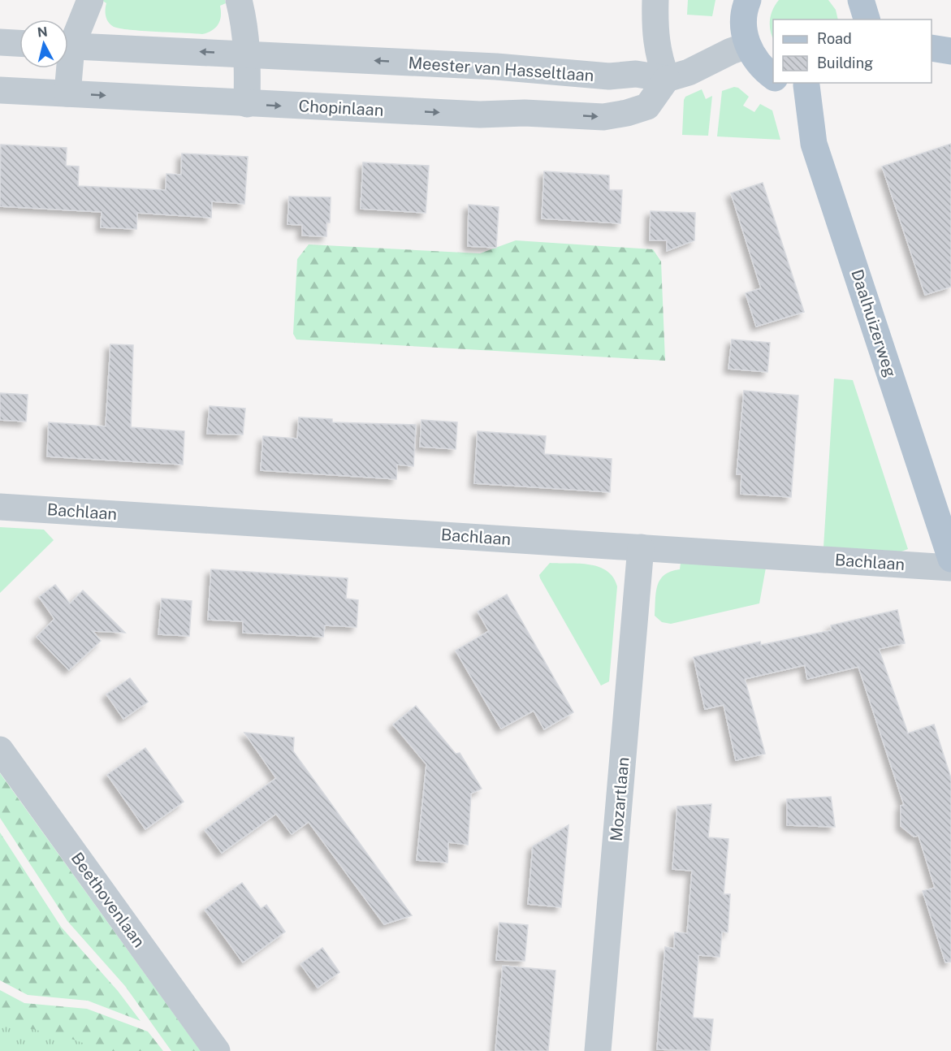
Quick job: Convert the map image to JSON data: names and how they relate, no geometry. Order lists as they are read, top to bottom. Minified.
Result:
{"streets":{"main road":["Daalhuizerweg"],"street":["Meester van Hasseltlaan","Chopinlaan","Bachlaan","Mozartlaan","Beethovenlaan"]},"crossings":[["Meester van Hasseltlaan","Chopinlaan"],["Bachlaan","Mozartlaan"]],"one_way":["Meester van Hasseltlaan","Chopinlaan"],"legend":["Road","Building"],"north":"top"}
